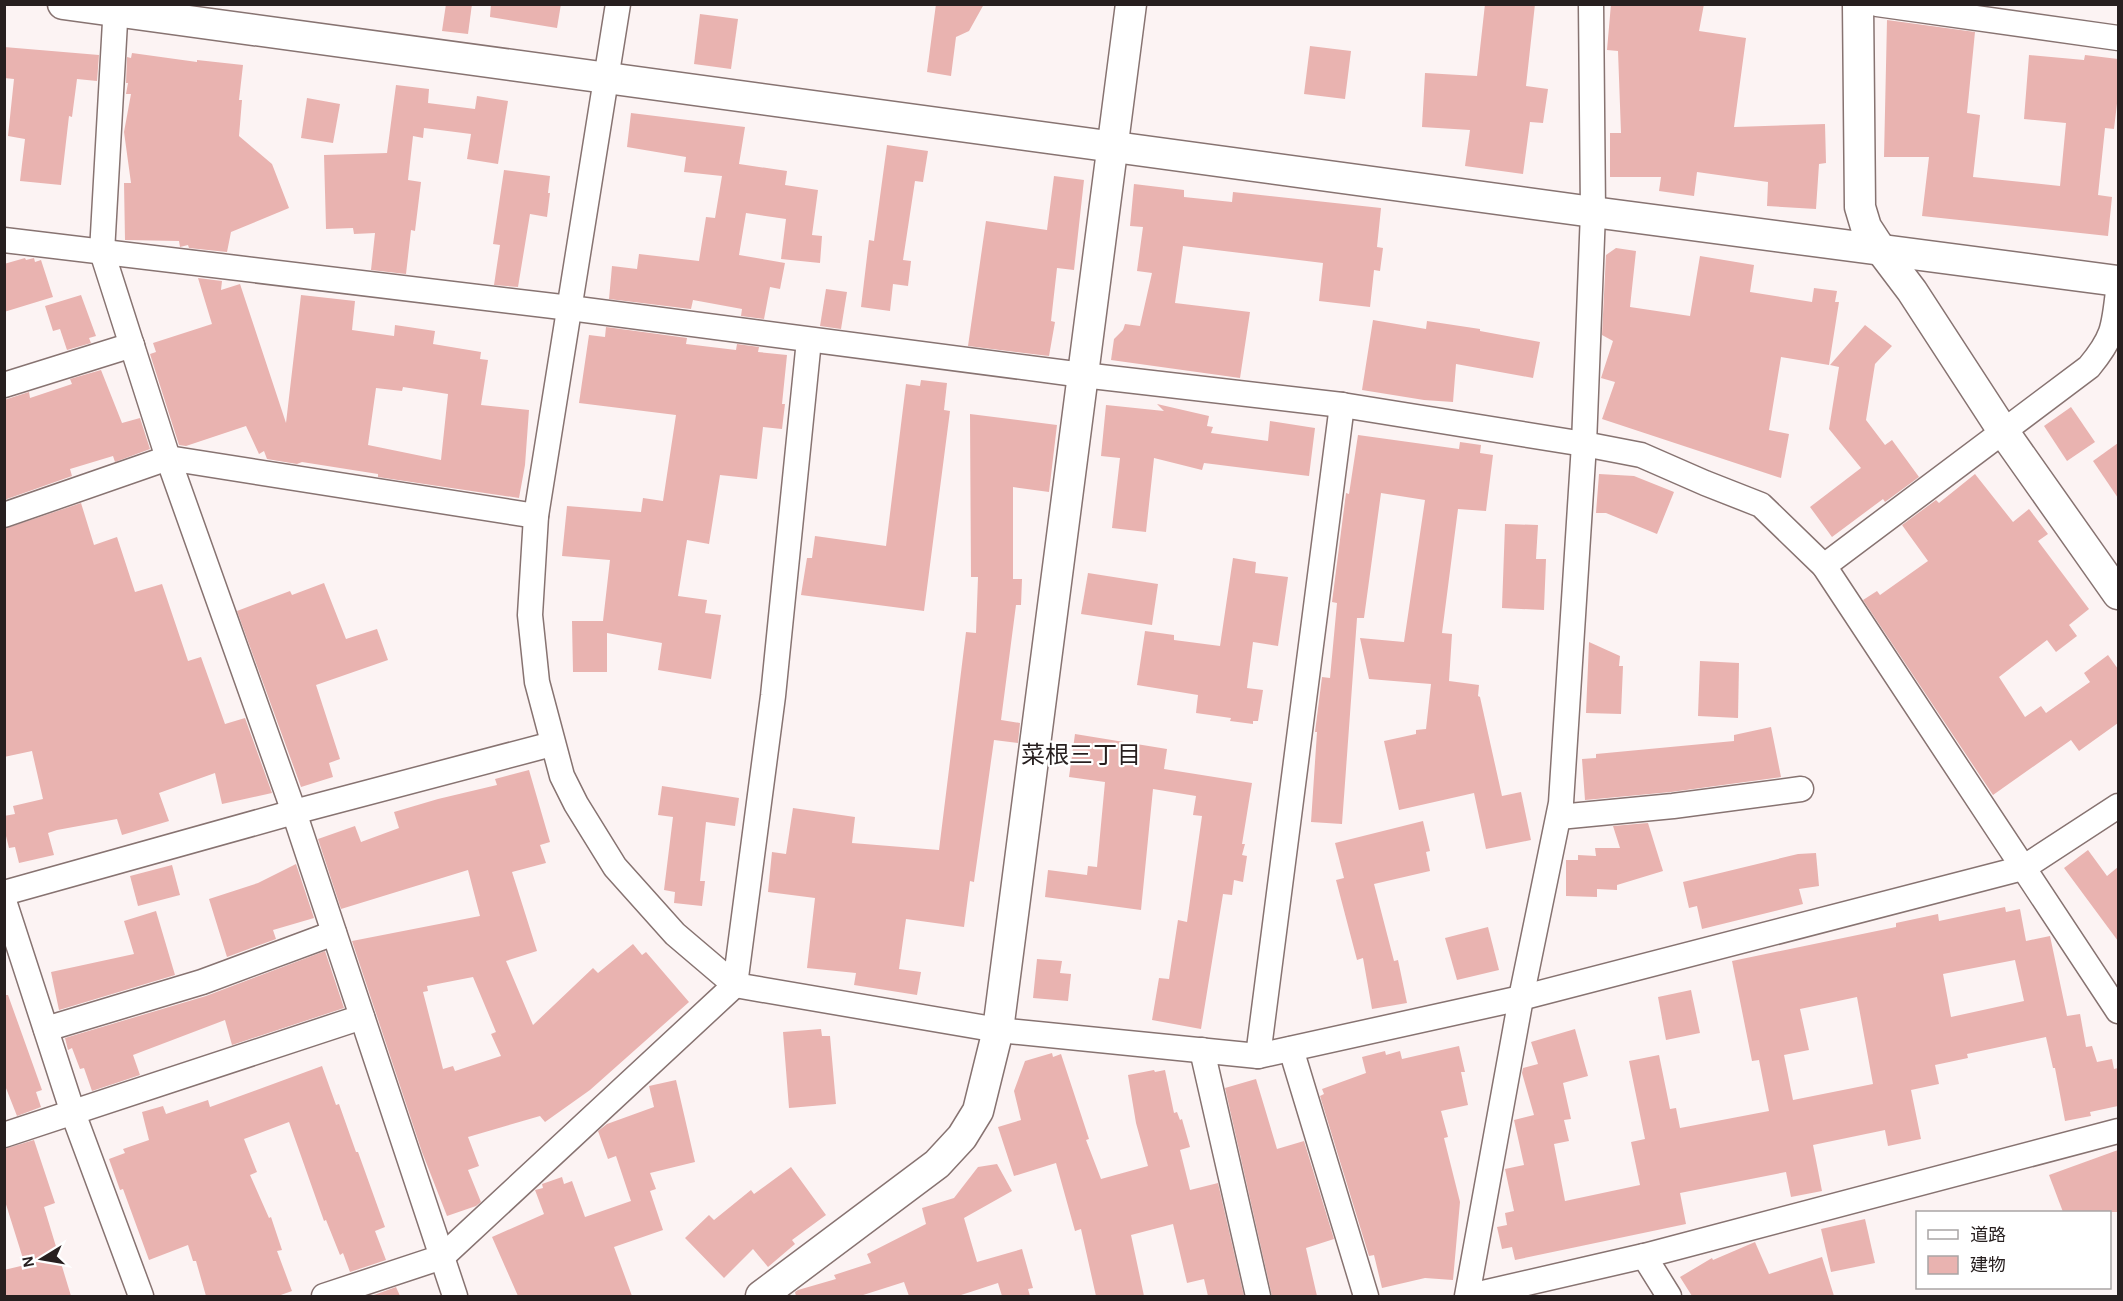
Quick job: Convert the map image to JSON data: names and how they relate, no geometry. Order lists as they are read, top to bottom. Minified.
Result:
{"districts":["菜根三丁目"],"legend":["道路","建物"],"north":"left"}
